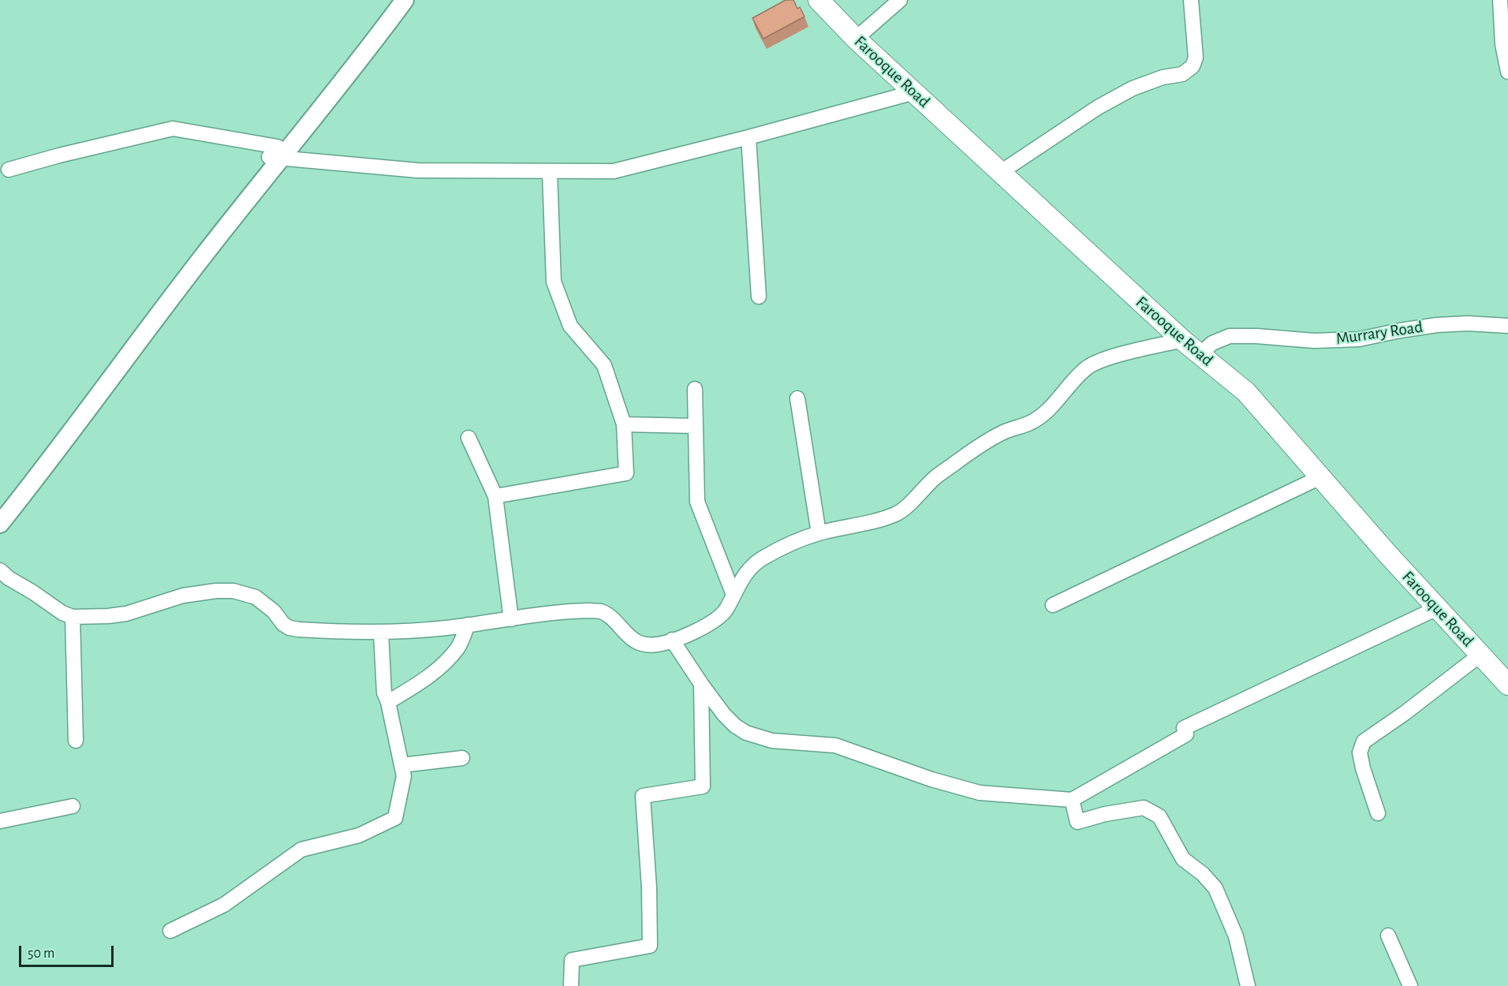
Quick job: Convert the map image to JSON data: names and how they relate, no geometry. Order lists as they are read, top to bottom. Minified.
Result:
{"streets":{"main road":["Farooque Road"],"street":["Murrary Road"]},"crossings":[["Farooque Road","Murrary Road"]],"scale_bar":"50 m"}
